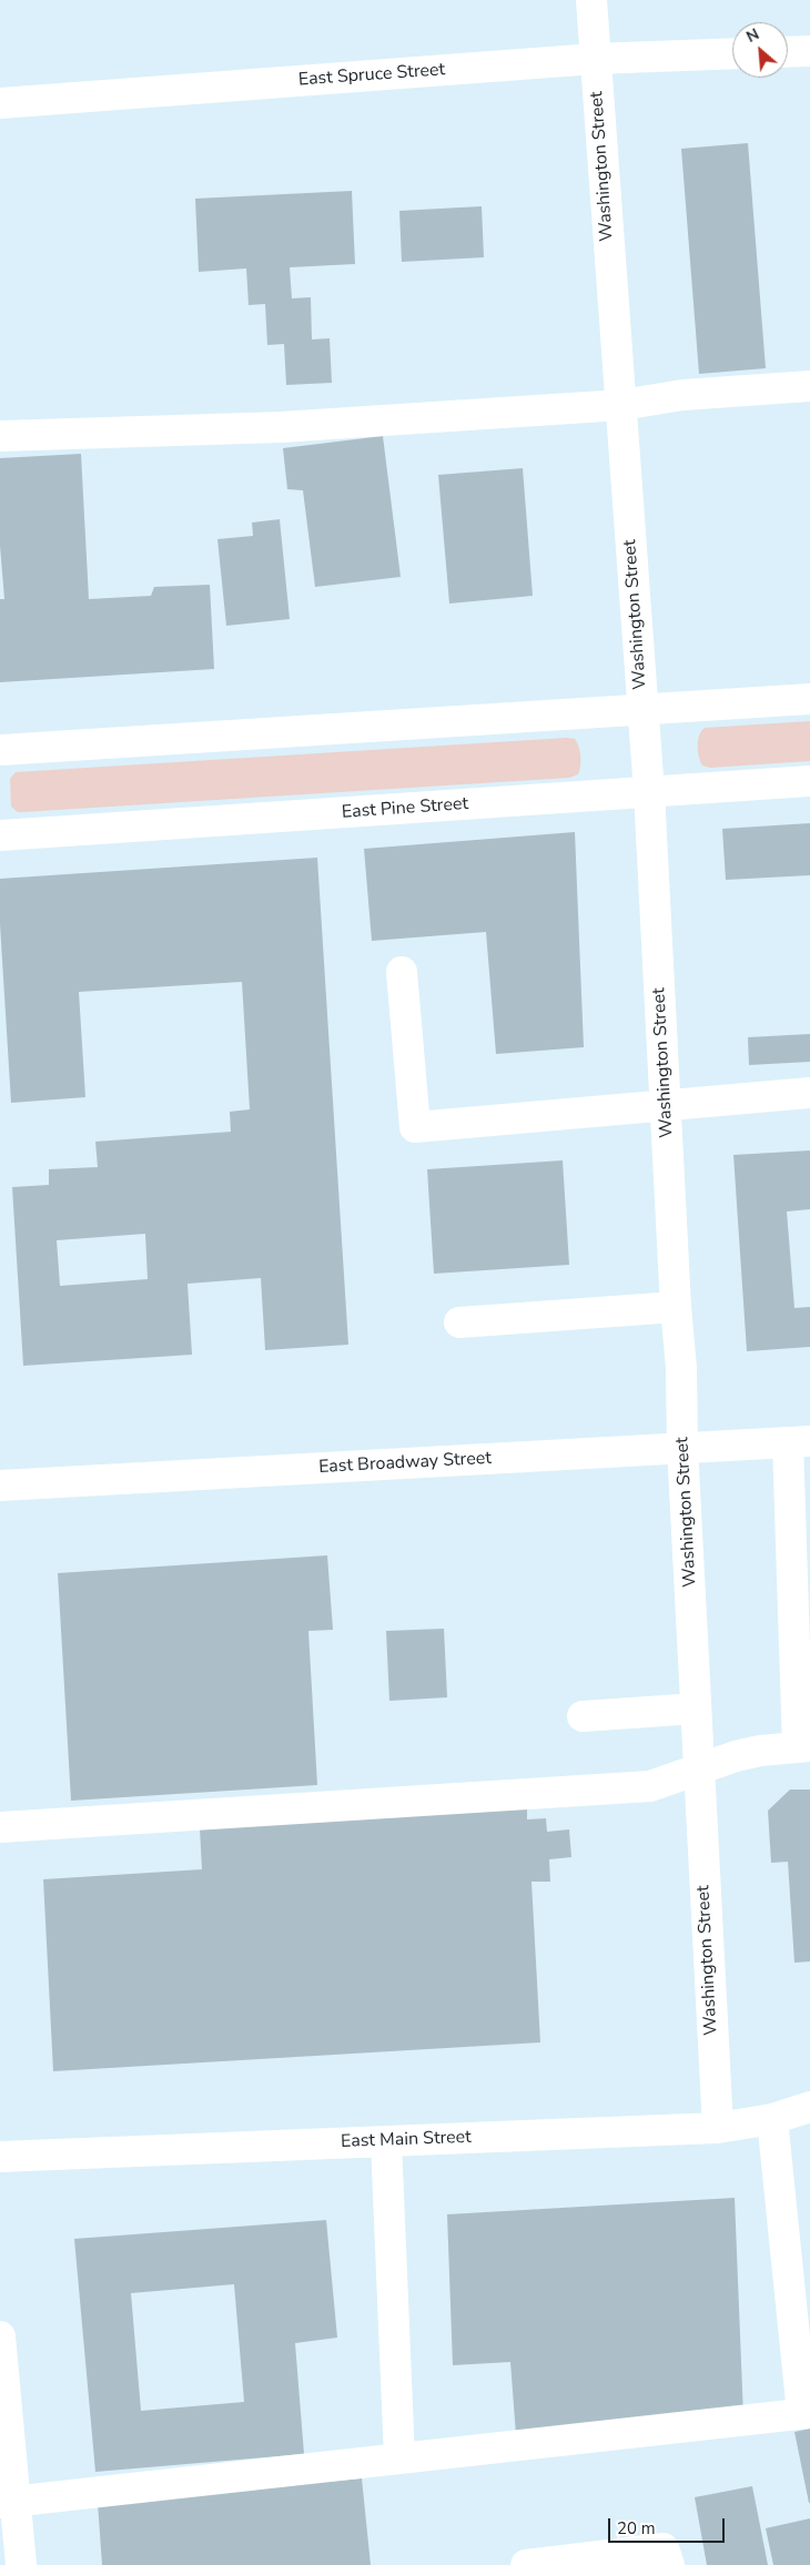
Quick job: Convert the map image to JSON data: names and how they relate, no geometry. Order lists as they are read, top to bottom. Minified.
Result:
{"streets":{"street":["East Spruce Street","Washington Street","East Pine Street","East Broadway Street","East Main Street"]},"crossings":[["East Spruce Street","Washington Street"],["Washington Street","East Pine Street"],["Washington Street","East Broadway Street"],["Washington Street","East Main Street"]],"scale_bar":"20 m","north":"top left"}
